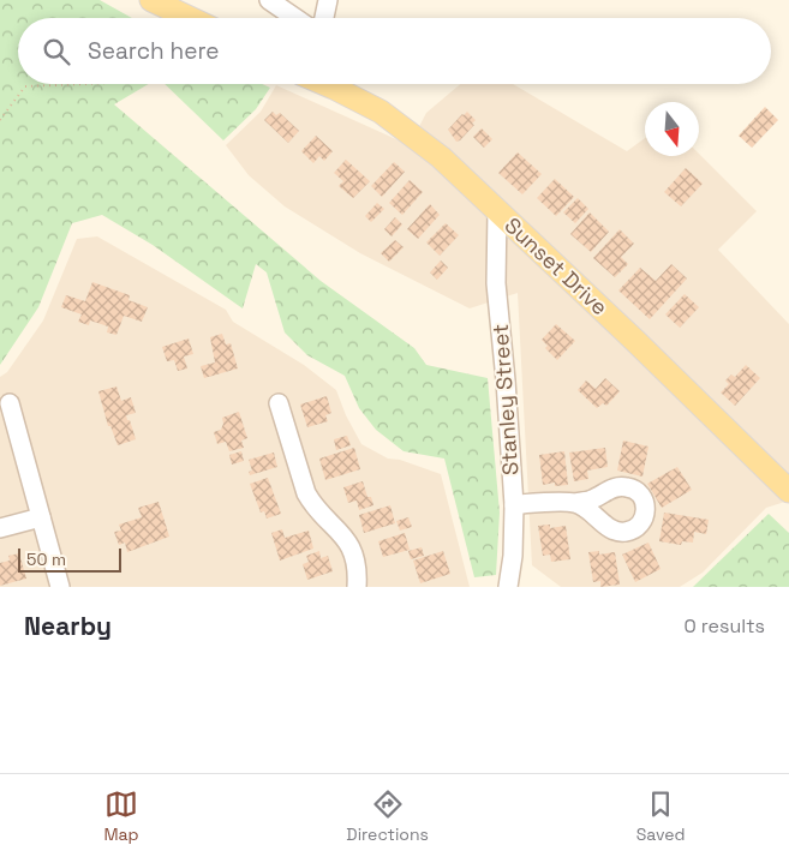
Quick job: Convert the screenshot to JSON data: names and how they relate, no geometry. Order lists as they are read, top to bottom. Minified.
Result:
{"streets":{"main road":["Sunset Drive"],"street":["Stanley Street"]},"crossings":[["Sunset Drive","Stanley Street"]],"scale_bar":"50 m","north":"bottom","page":{"search":"Search here","scale":"50 m","heading":["Nearby","0 results"],"nav":["Map","Directions","Saved"]}}
